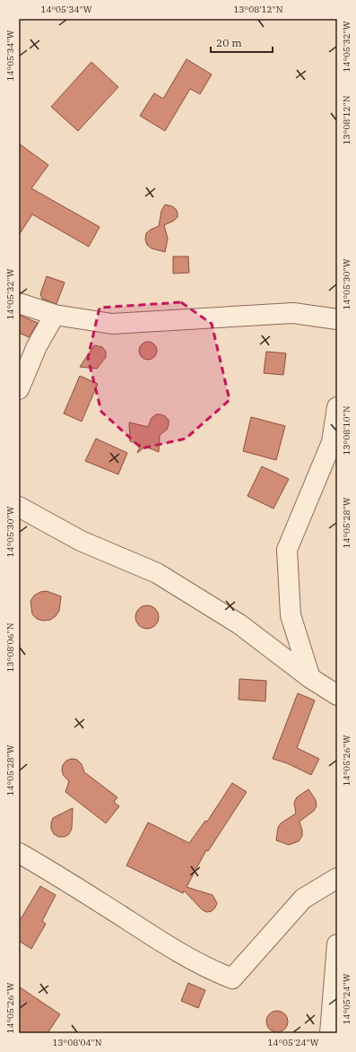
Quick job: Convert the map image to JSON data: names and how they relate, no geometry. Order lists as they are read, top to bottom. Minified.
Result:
{"scale_bar":"20 m","coordinates":["14°05'34\"W","13°08'12\"N","14°05'32\"W","14°05'30\"W","13°08'10\"N","14°05'28\"W","13°08'06\"N","14°05'26\"W","14°05'24\"W","13°08'04\"N"]}
